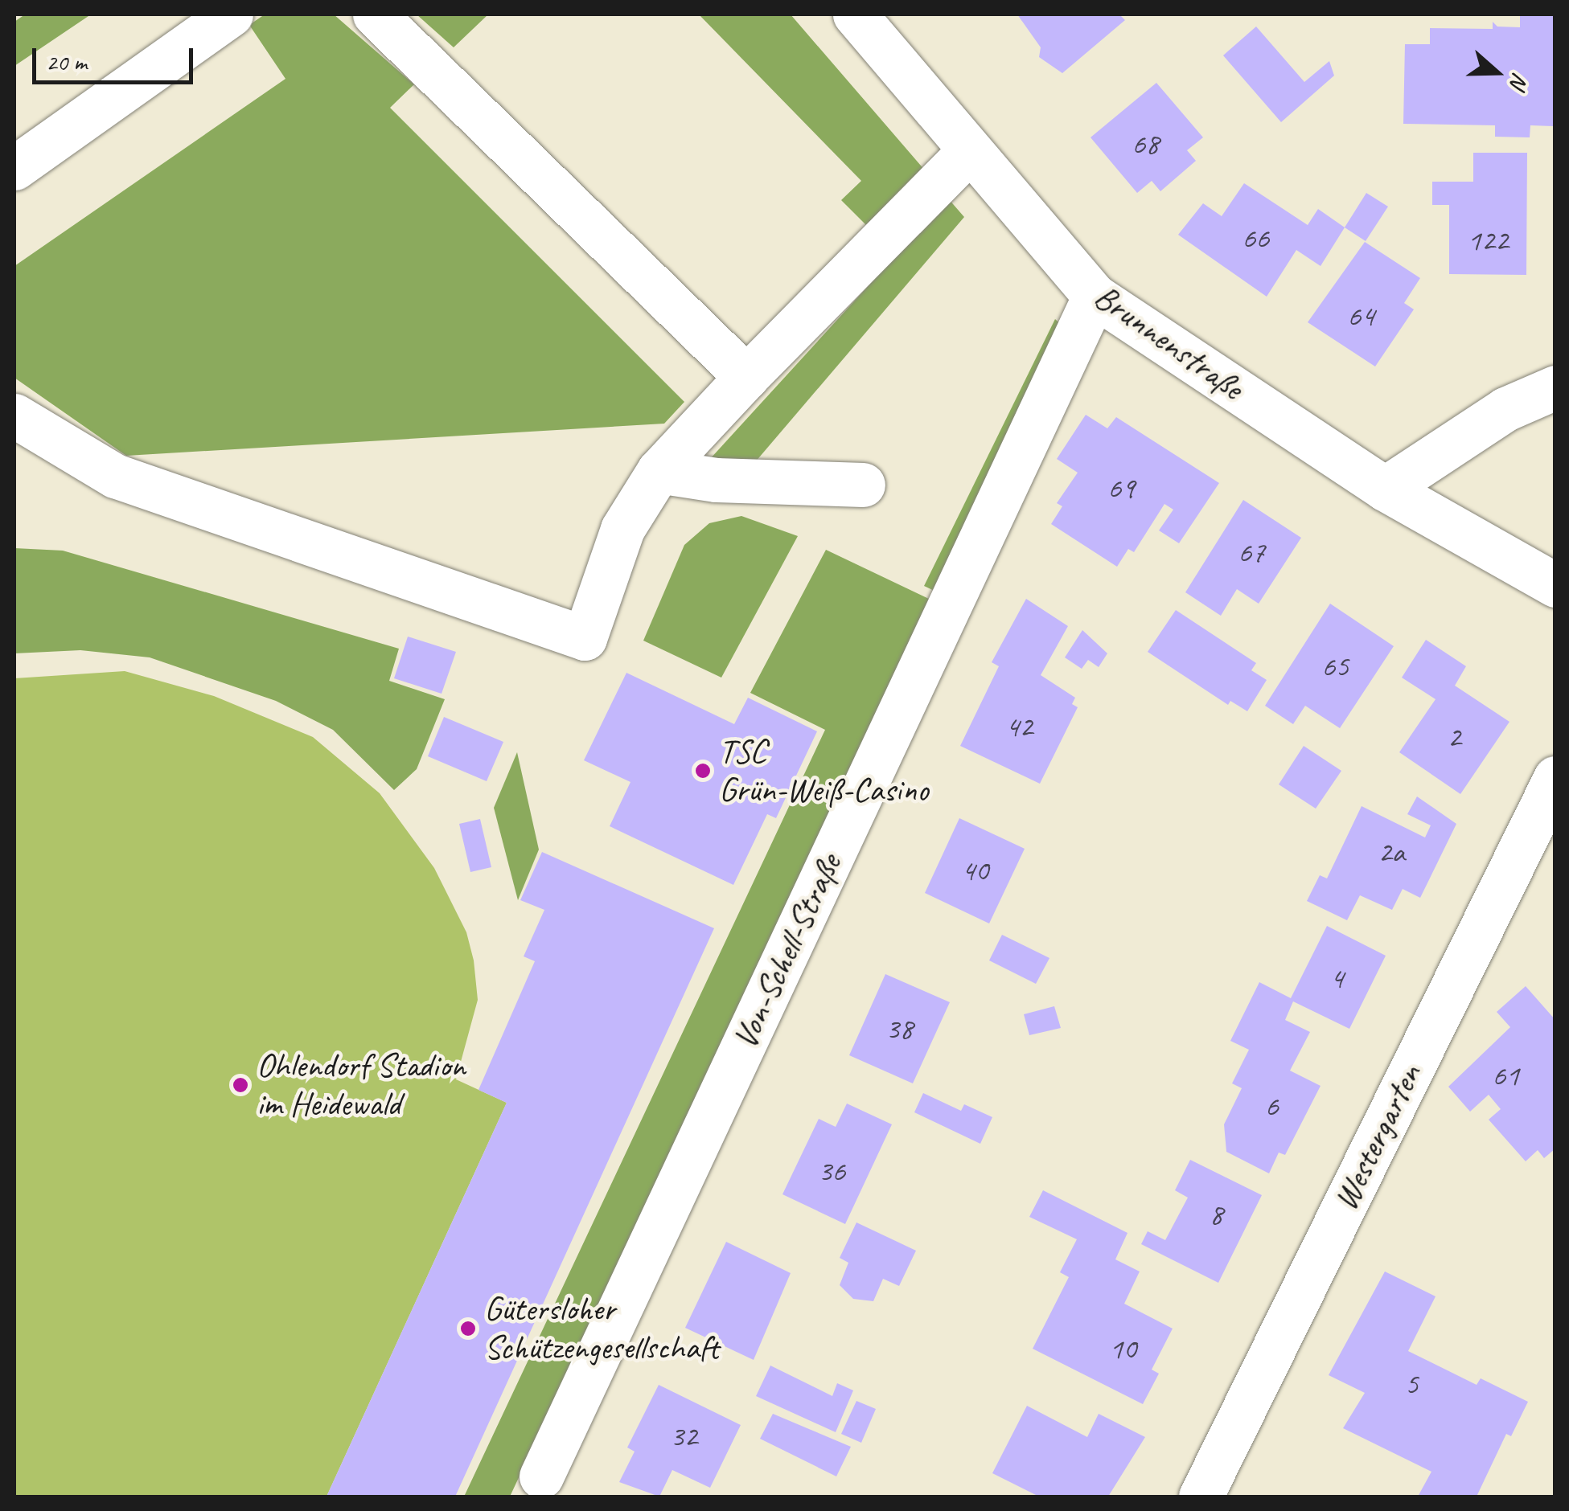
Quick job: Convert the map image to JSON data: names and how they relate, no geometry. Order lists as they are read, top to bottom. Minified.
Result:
{"streets":{"street":["Brunnenstraße","Von-Schell-Straße","Westergarten"]},"crossings":[["Brunnenstraße","Von-Schell-Straße"]],"places":["TSC Grün-Weiß-Casino","Ohlendorf Stadion im Heidewald","Gütersloher Schützengesellschaft"],"house_numbers":["68","66","122","64","69","67","65","42","2","2a","40","4","38","61","6","36","8","10","5","32"],"scale_bar":"20 m","north":"right"}
